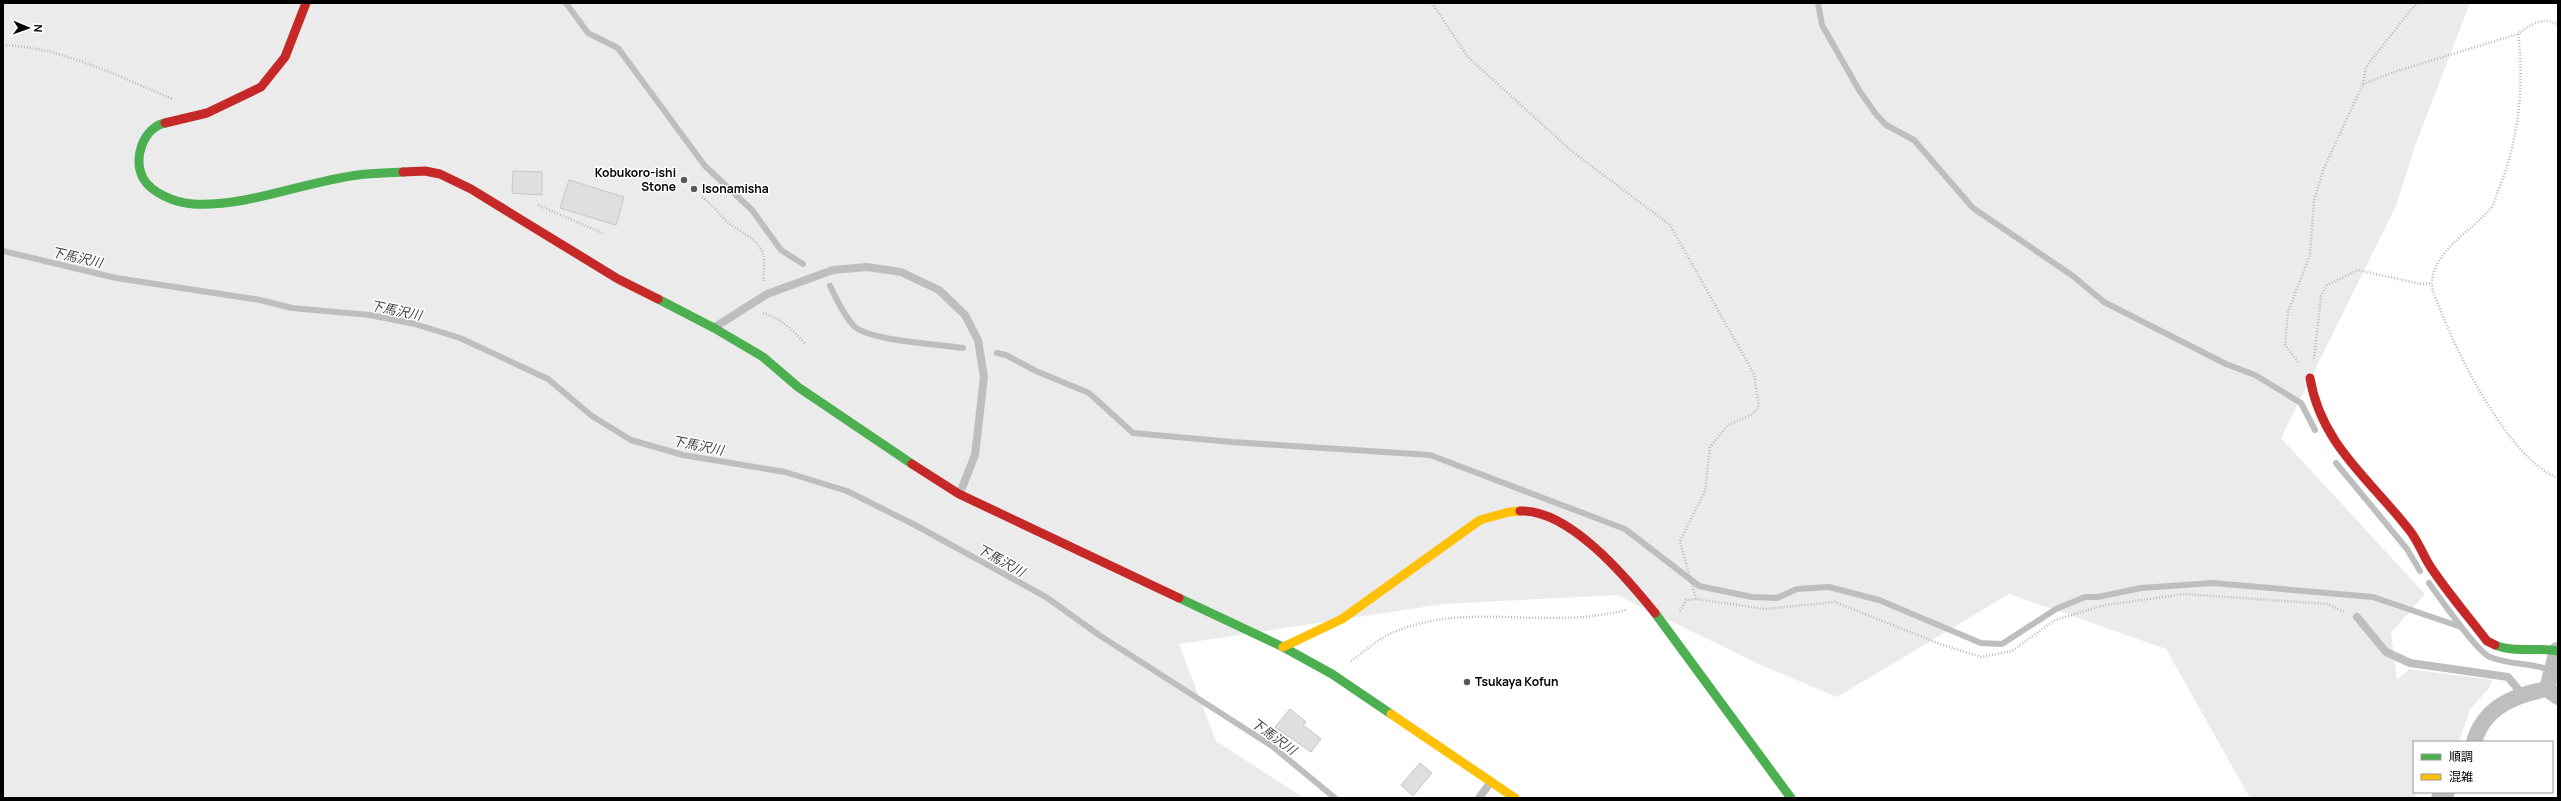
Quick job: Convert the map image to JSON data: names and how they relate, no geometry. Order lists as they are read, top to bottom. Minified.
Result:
{"water":["下馬沢川"],"places":["Kobukoro-ishi Stone","Isonamisha","Tsukaya Kofun"],"legend":["順調","混雑"],"north":"right"}
